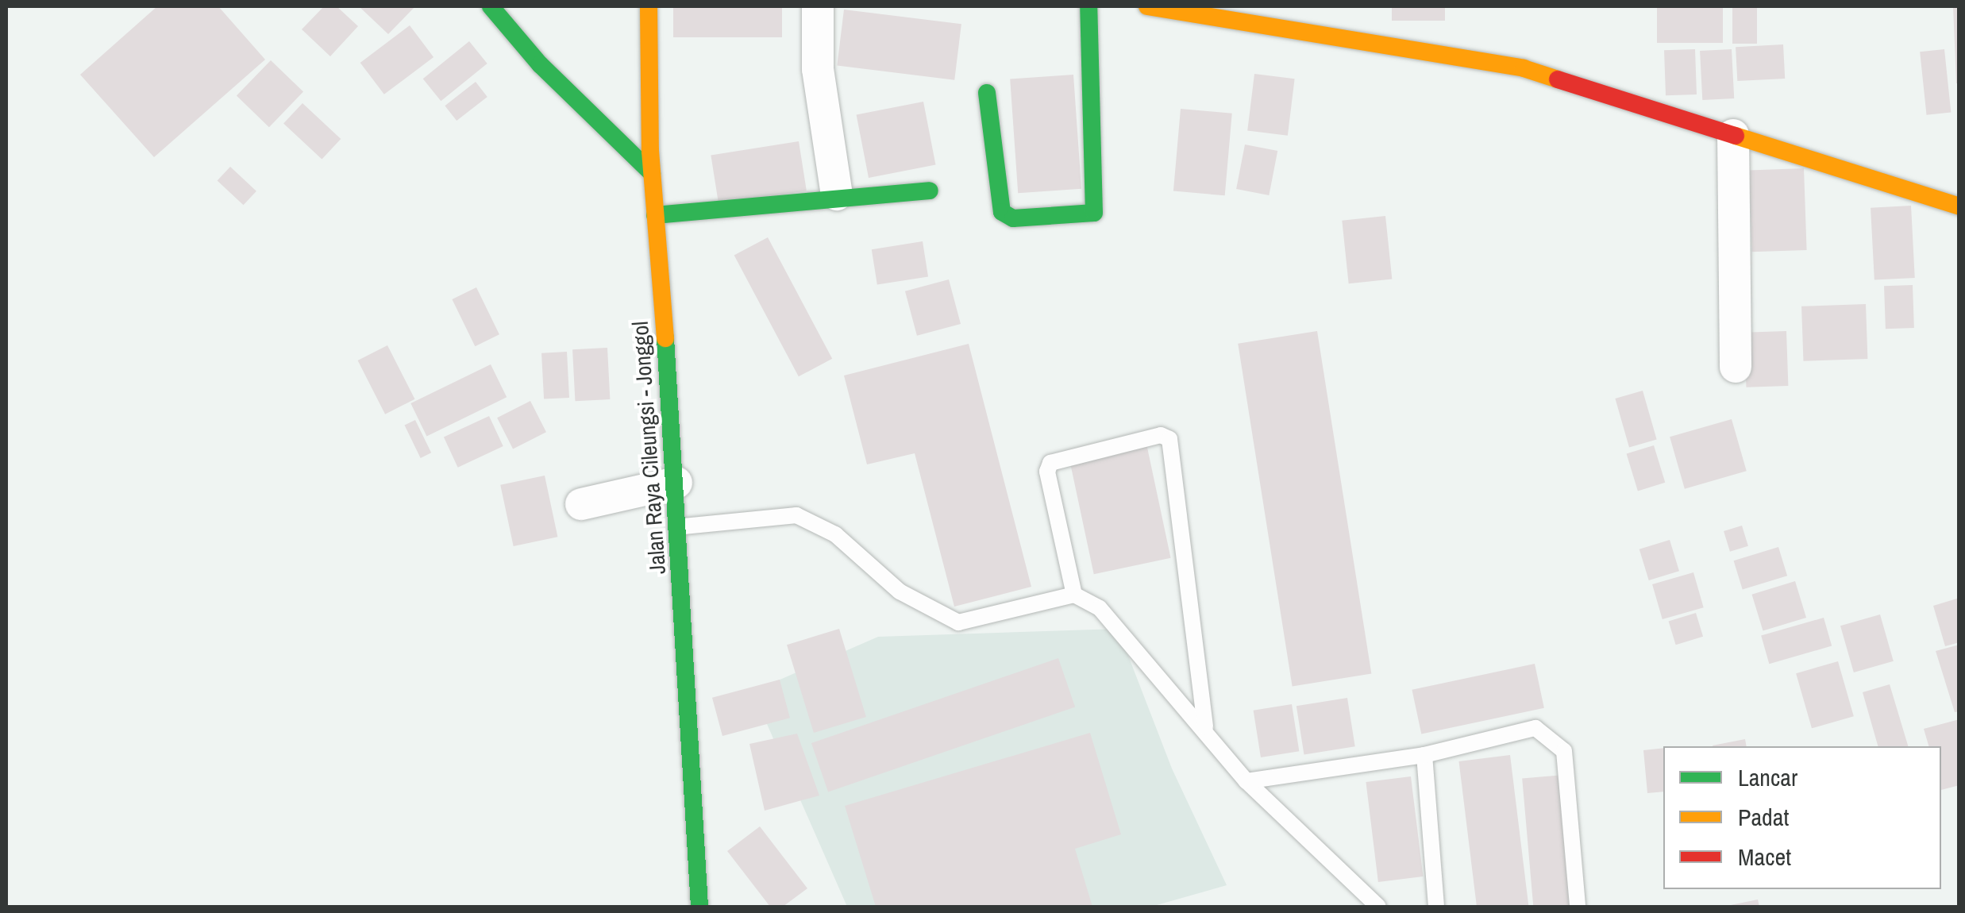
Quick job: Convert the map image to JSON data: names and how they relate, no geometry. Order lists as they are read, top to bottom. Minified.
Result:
{"streets":{"street":["Jalan Raya Cileungsi - Jonggol"]},"legend":["Lancar","Padat","Macet"]}
